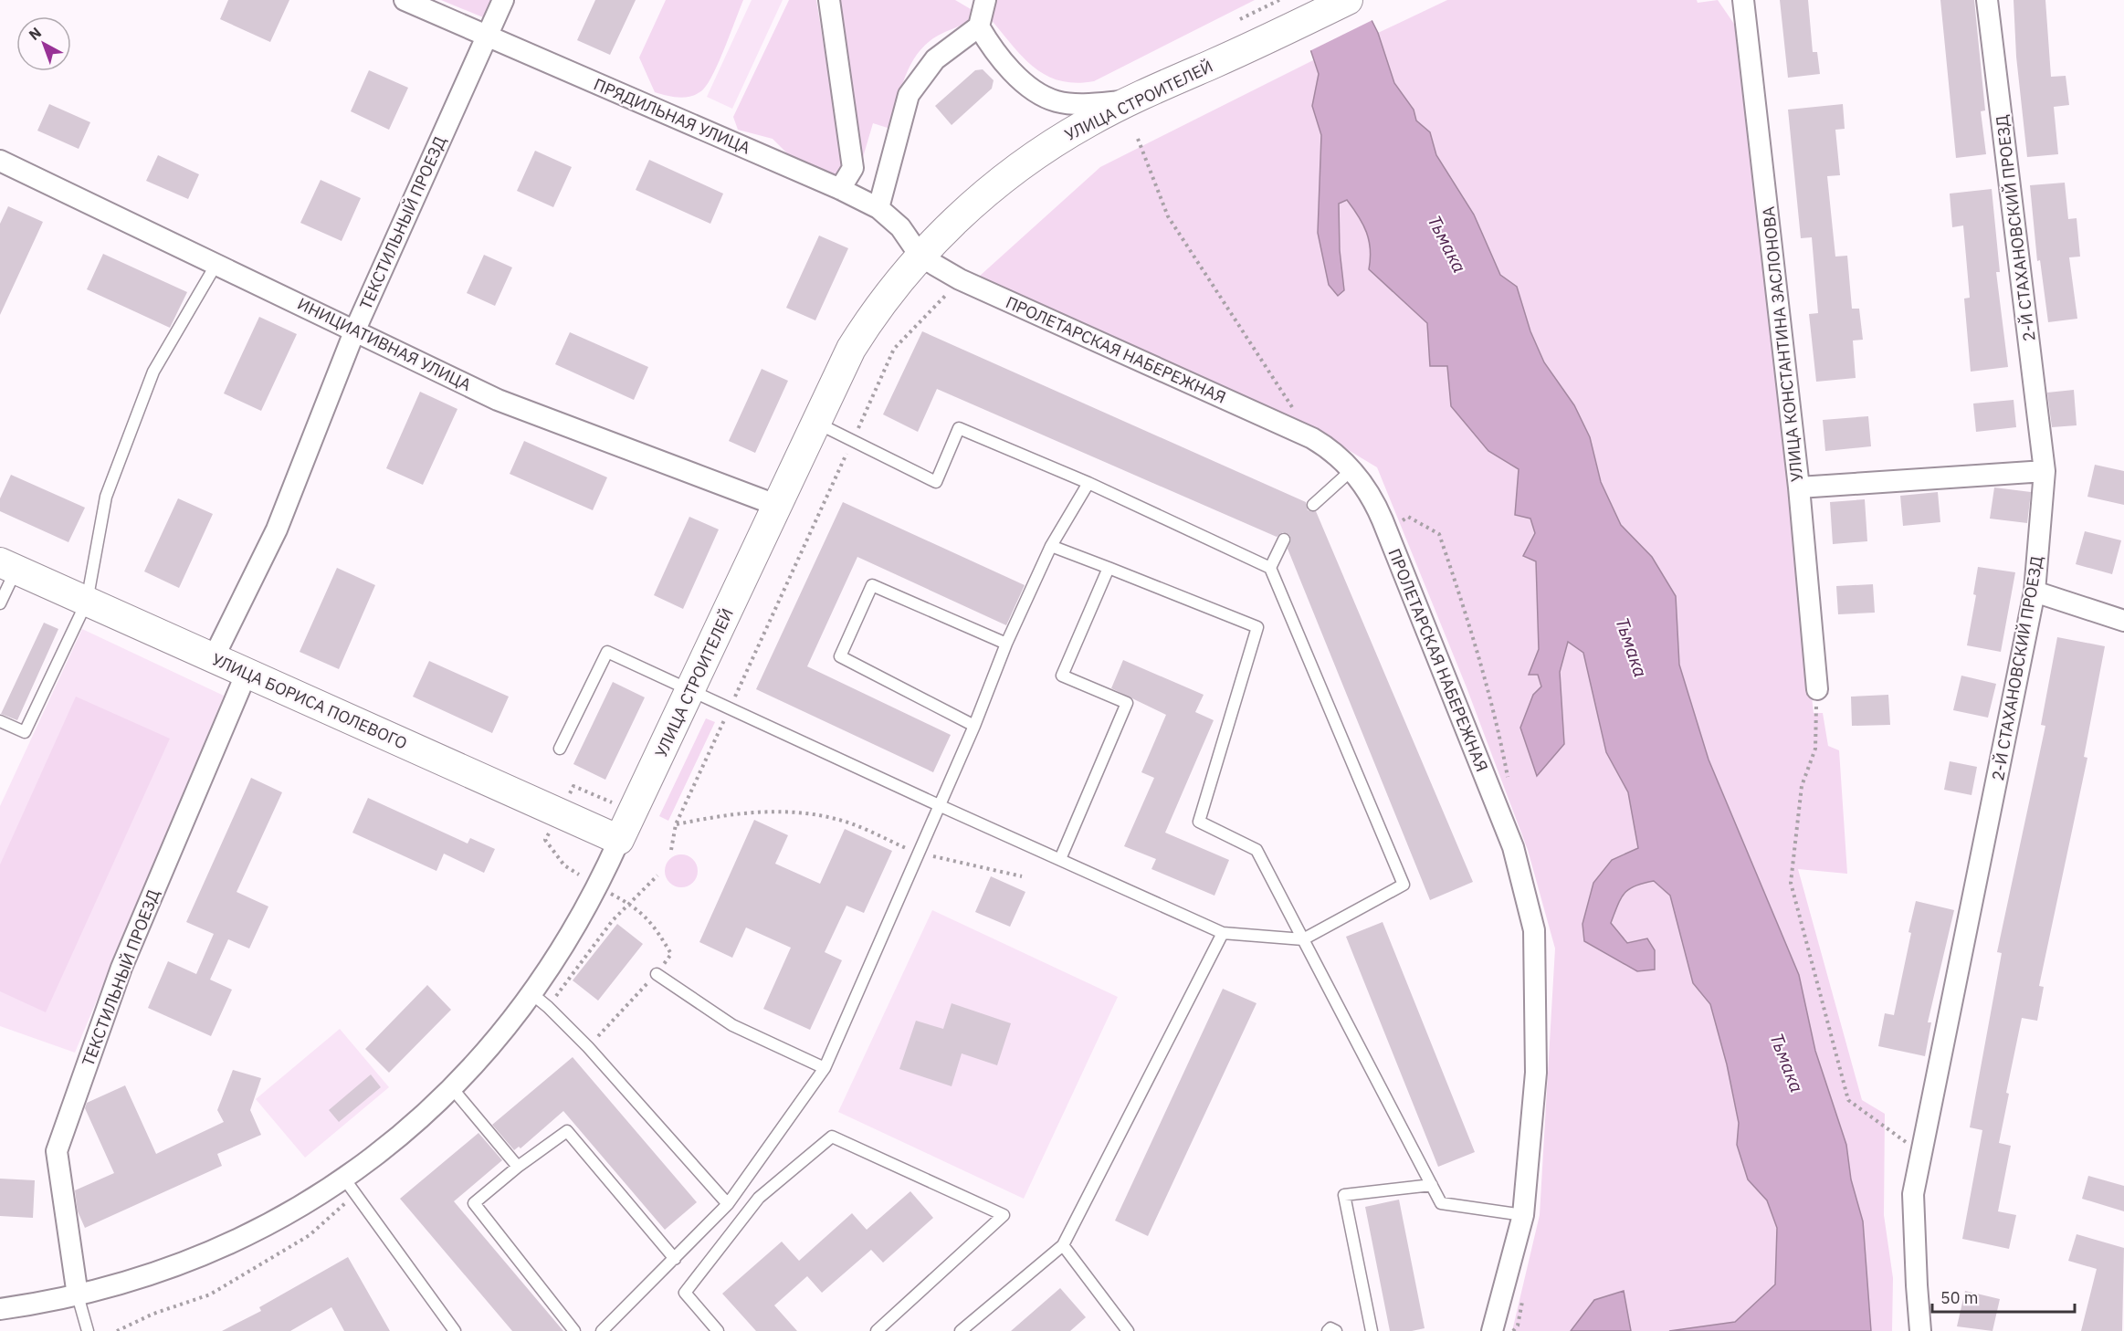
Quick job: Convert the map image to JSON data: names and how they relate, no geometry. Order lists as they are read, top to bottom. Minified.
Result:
{"streets":{"main road":["УЛИЦА СТРОИТЕЛЕЙ","УЛИЦА БОРИСА ПОЛЕВОГО"],"street":["ПРЯДИЛЬНАЯ УЛИЦА","ТЕКСТИЛЬНЫЙ ПРОЕЗД","2-Й СТАХАНОВСКИЙ ПРОЕЗД","ИНИЦИАТИВНАЯ УЛИЦА","УЛИЦА КОНСТАНТИНА ЗАСЛОНОВА","ПРОЛЕТАРСКАЯ НАБЕРЕЖНАЯ"]},"crossings":[["УЛИЦА СТРОИТЕЛЕЙ","ПРЯДИЛЬНАЯ УЛИЦА"],["УЛИЦА СТРОИТЕЛЕЙ","ТЕКСТИЛЬНЫЙ ПРОЕЗД"],["УЛИЦА СТРОИТЕЛЕЙ","ИНИЦИАТИВНАЯ УЛИЦА"],["УЛИЦА СТРОИТЕЛЕЙ","ПРОЛЕТАРСКАЯ НАБЕРЕЖНАЯ"],["УЛИЦА СТРОИТЕЛЕЙ","УЛИЦА БОРИСА ПОЛЕВОГО"],["ПРЯДИЛЬНАЯ УЛИЦА","ТЕКСТИЛЬНЫЙ ПРОЕЗД"],["ПРЯДИЛЬНАЯ УЛИЦА","ПРОЛЕТАРСКАЯ НАБЕРЕЖНАЯ"],["ТЕКСТИЛЬНЫЙ ПРОЕЗД","ИНИЦИАТИВНАЯ УЛИЦА"],["ТЕКСТИЛЬНЫЙ ПРОЕЗД","УЛИЦА БОРИСА ПОЛЕВОГО"]],"water":["Тьмака"],"scale_bar":"50 m","north":"top left"}
